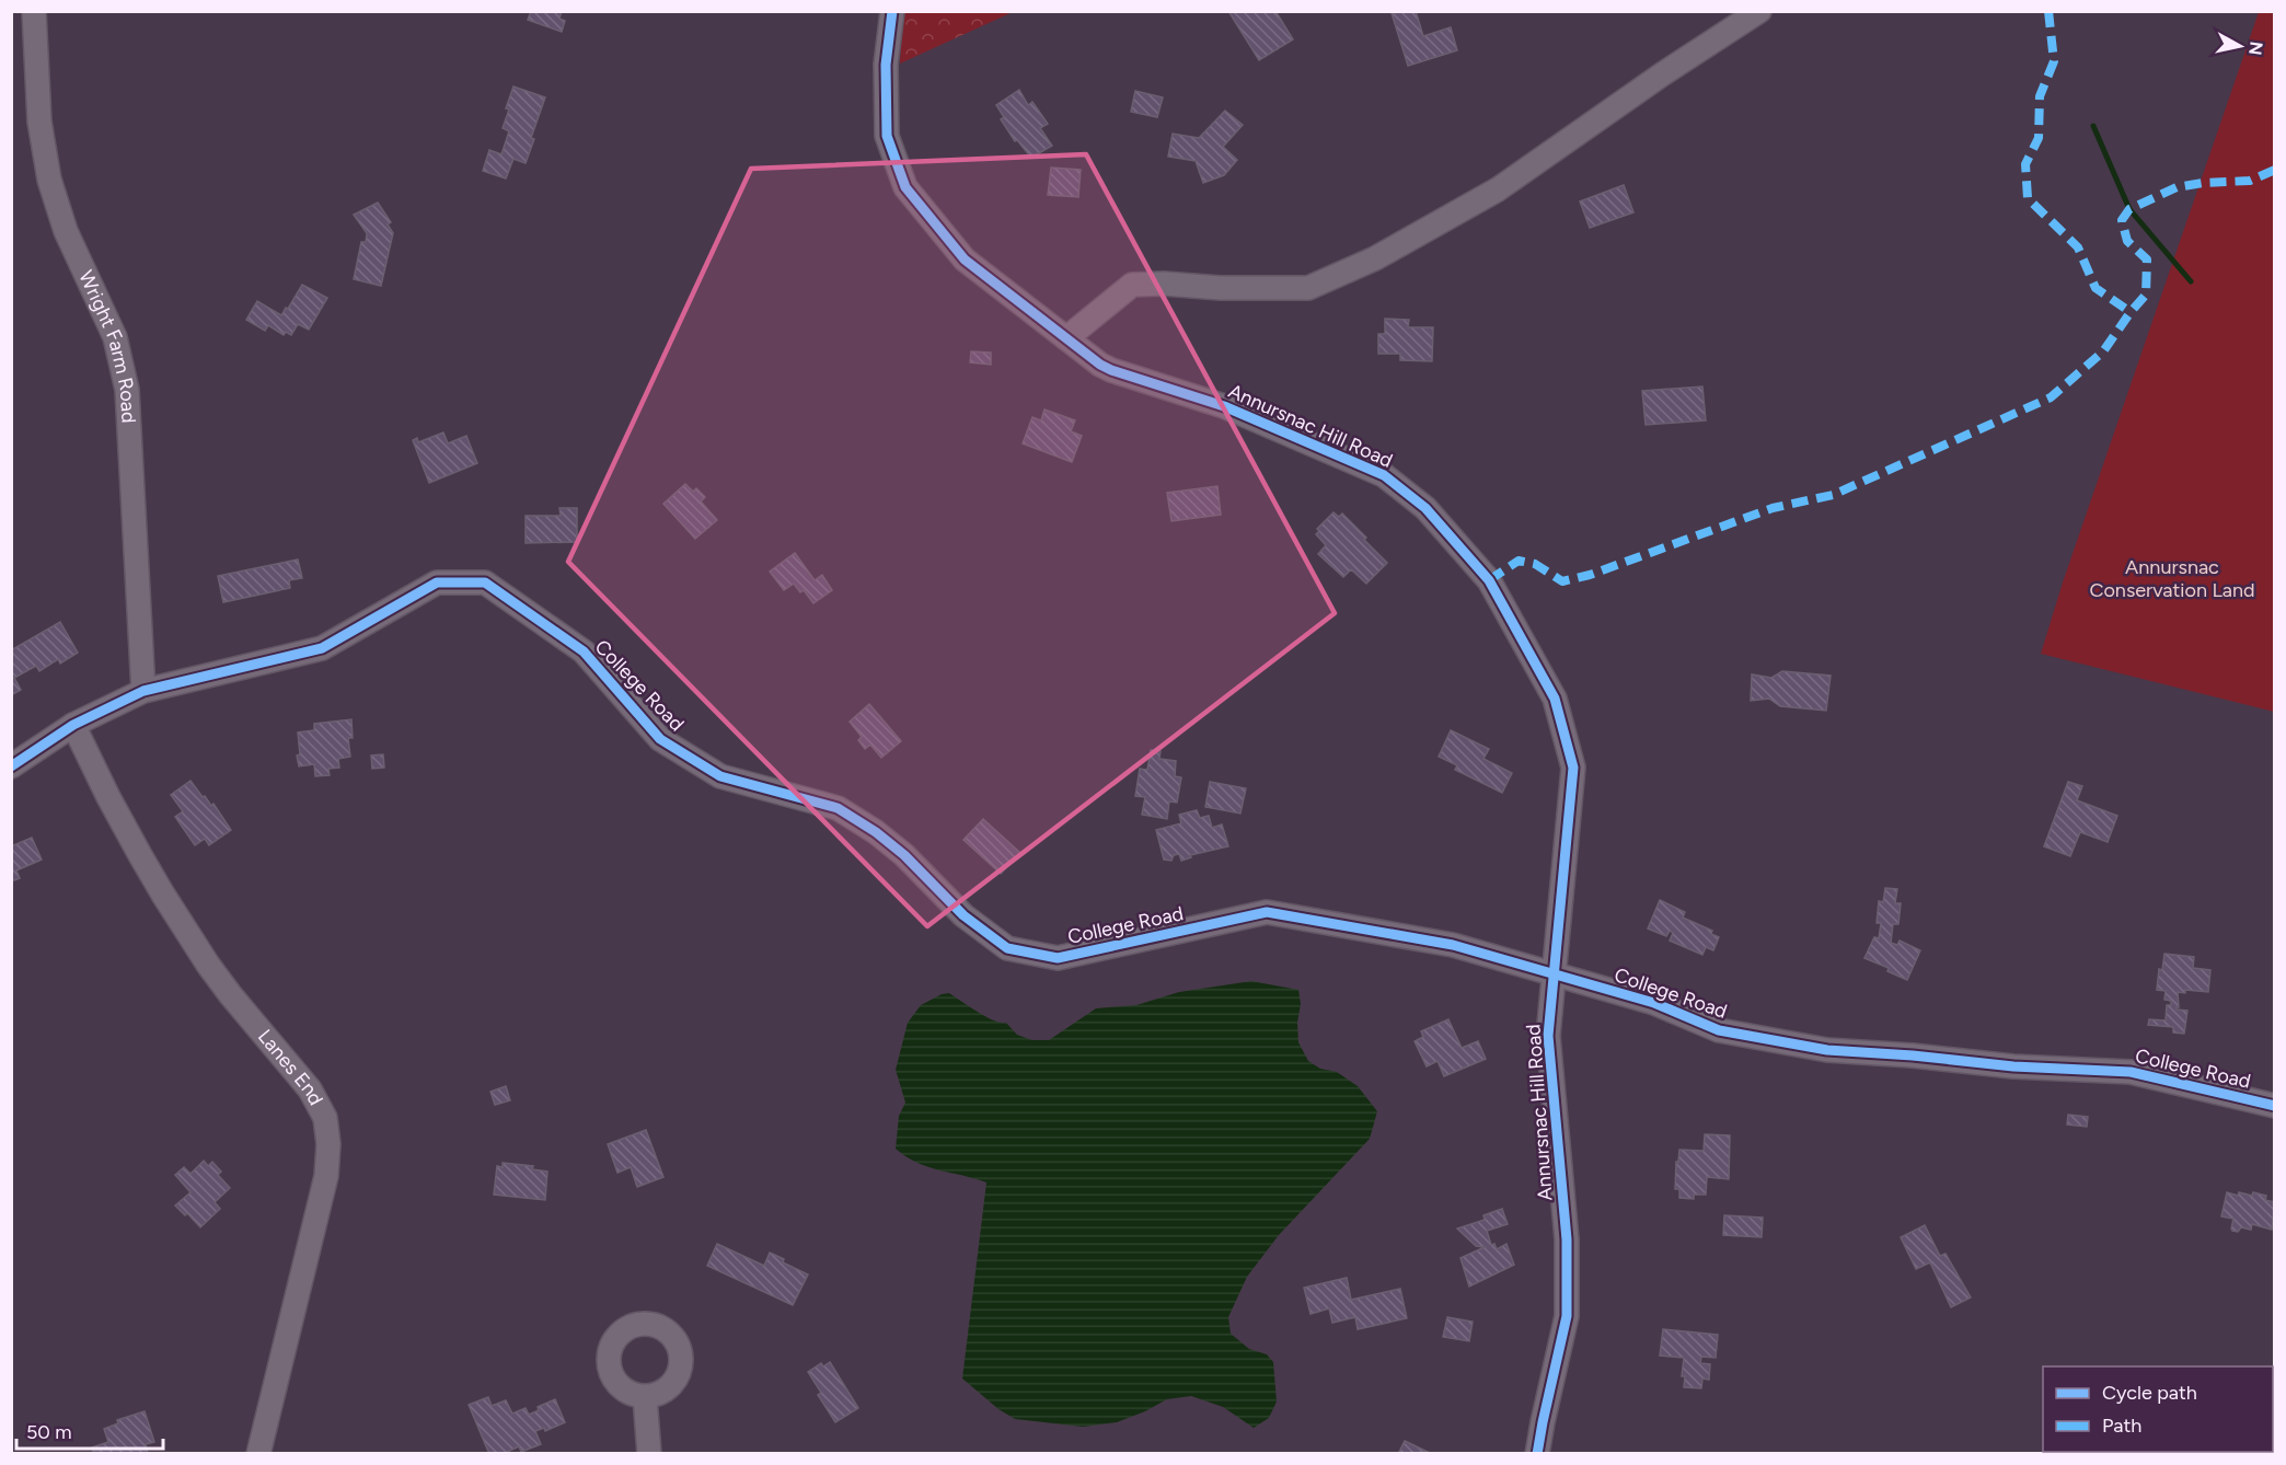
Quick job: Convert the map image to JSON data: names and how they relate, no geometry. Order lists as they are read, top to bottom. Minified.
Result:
{"streets":{"street":["Wright Farm Road","Annursnac Hill Road","College Road","Lanes End"]},"crossings":[["Wright Farm Road","College Road"],["Annursnac Hill Road","College Road"],["College Road","Lanes End"]],"parks":["Annursnac Conservation Land"],"legend":["Cycle path","Path"],"scale_bar":"50 m","north":"right"}
